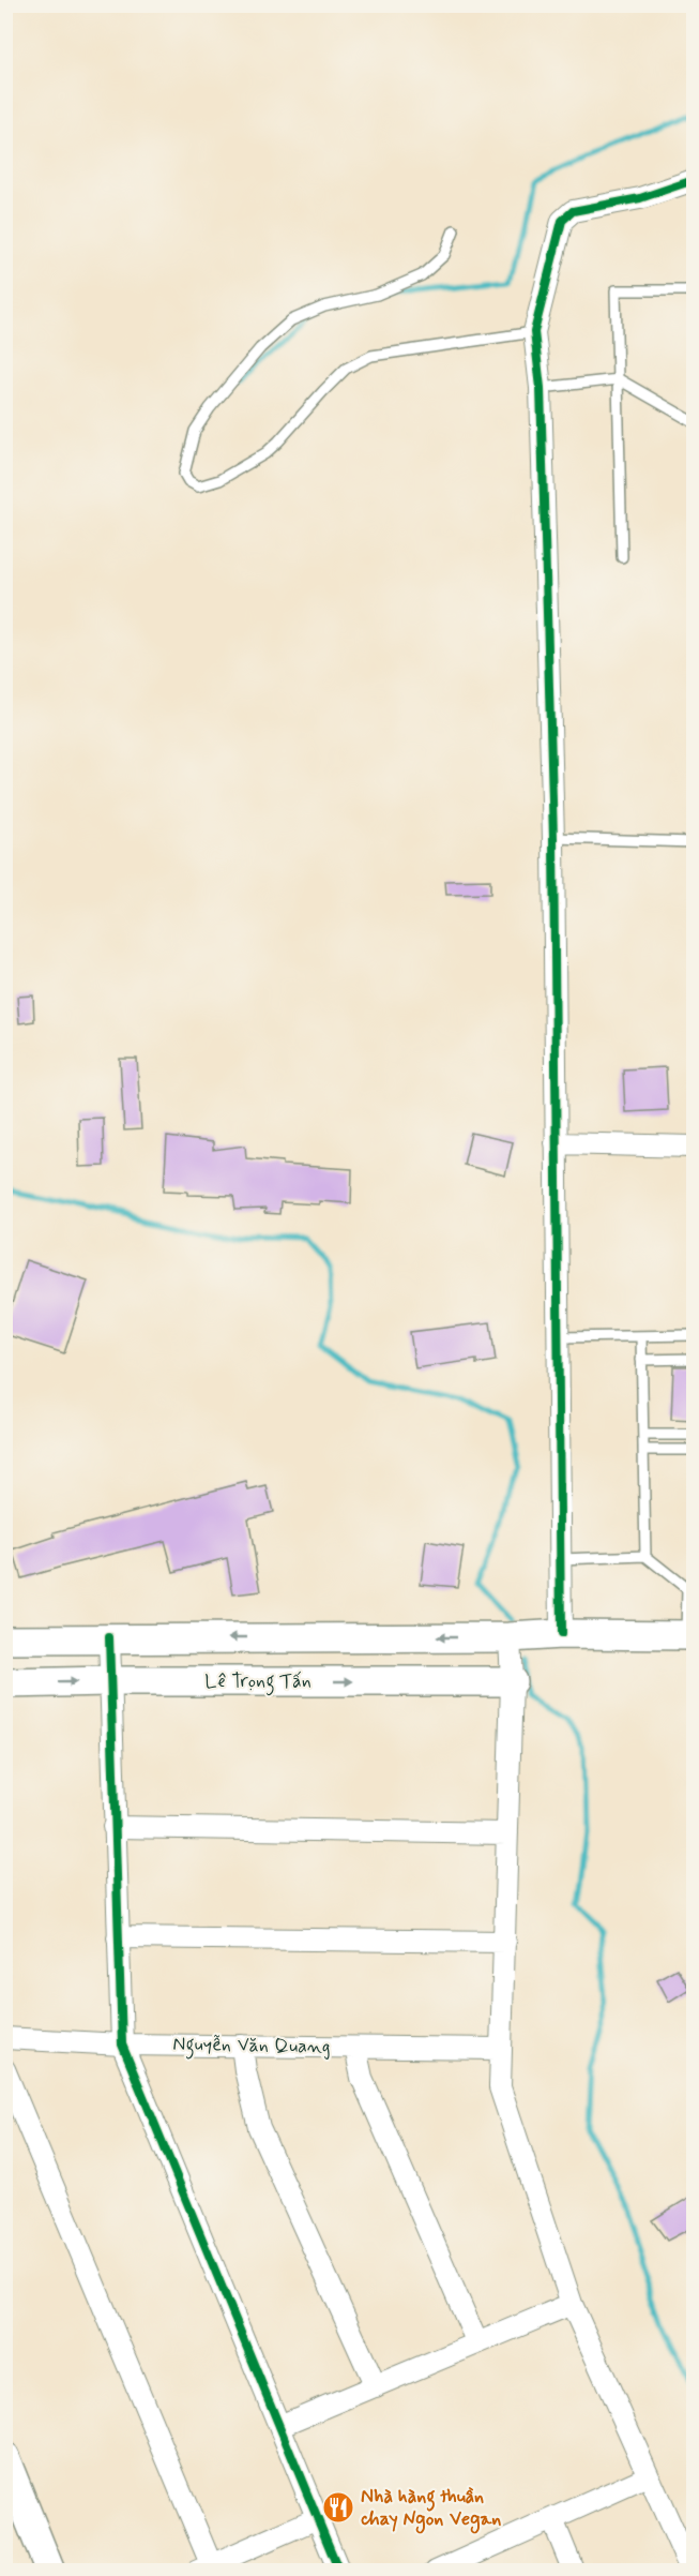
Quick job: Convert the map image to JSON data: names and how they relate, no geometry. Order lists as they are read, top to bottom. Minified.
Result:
{"streets":{"street":["Lê Trọng Tấn","Nguyễn Văn Quang"]},"places":{"restaurant":["Nhà hàng thuần chay Ngon Vegan"]}}
